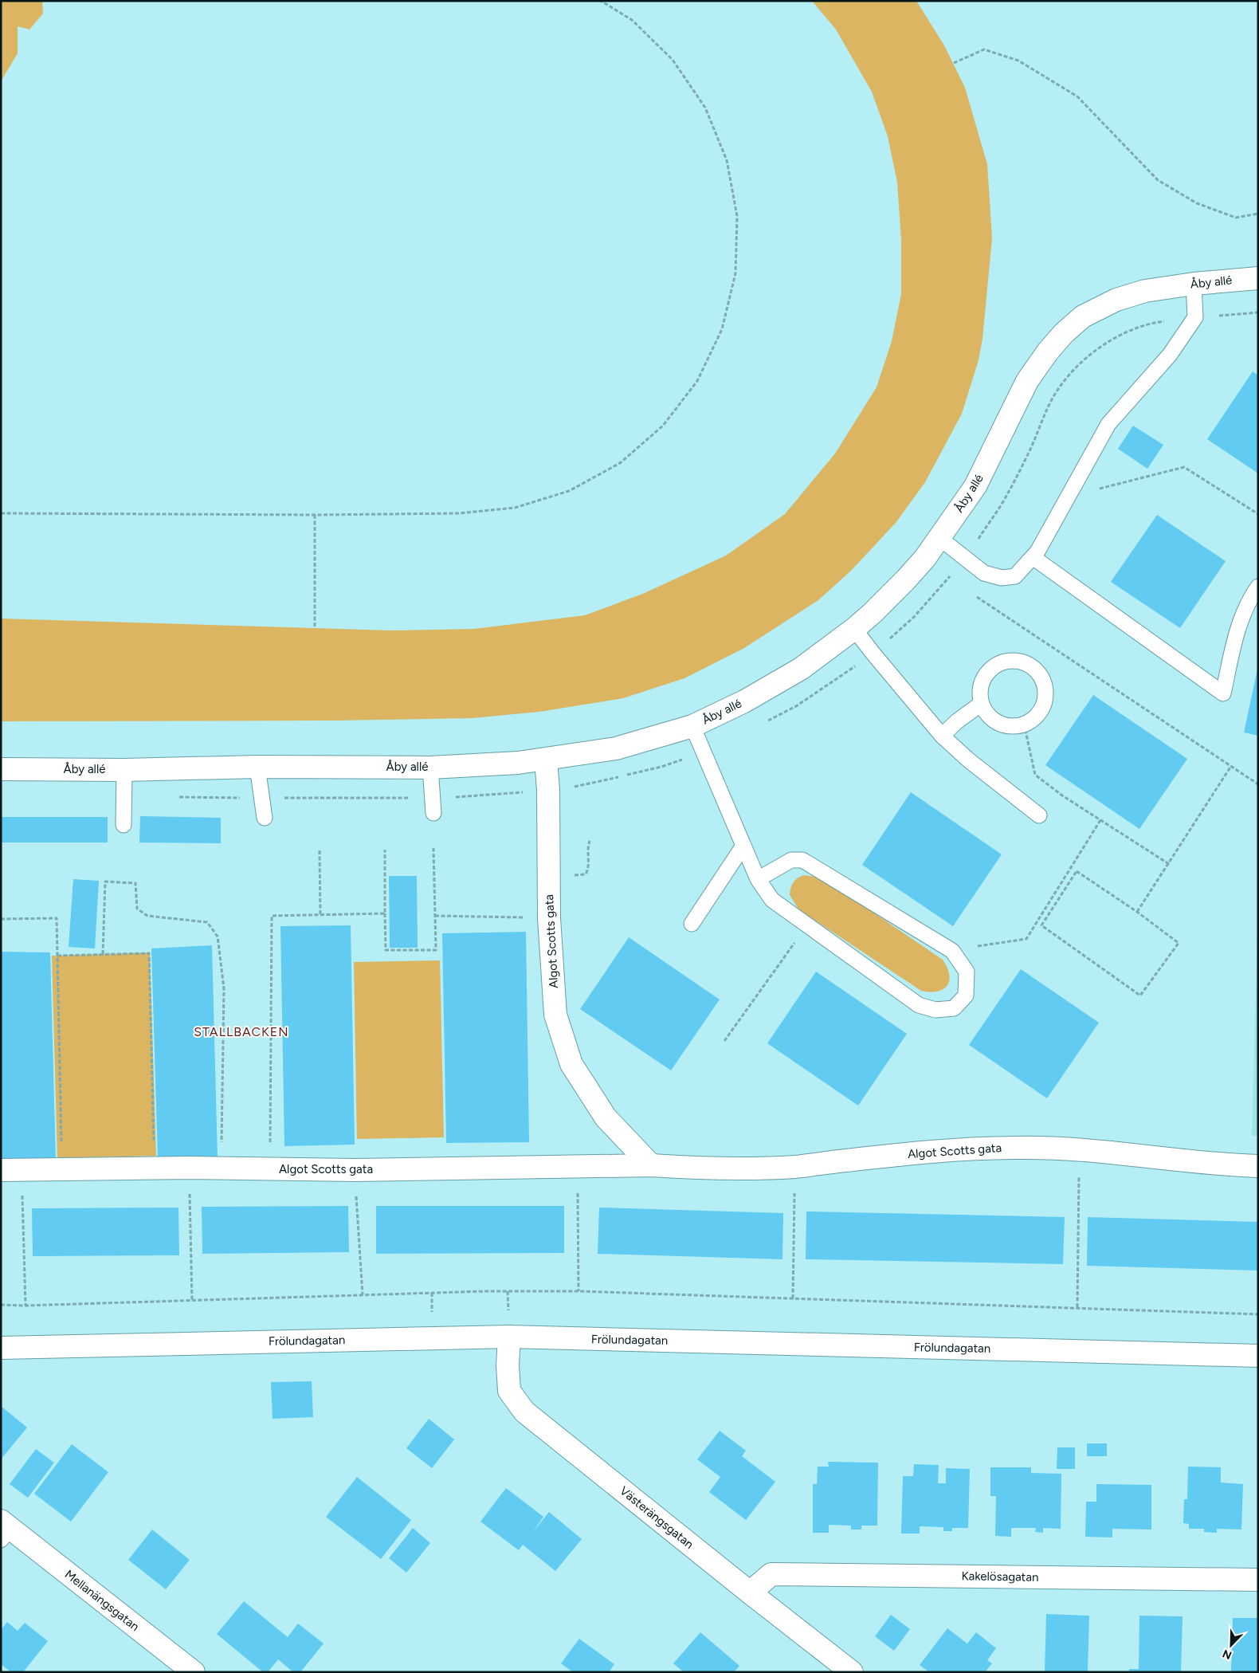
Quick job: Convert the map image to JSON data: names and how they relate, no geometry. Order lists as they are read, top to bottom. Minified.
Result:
{"streets":{"street":["Åby allé","Algot Scotts gata","Frölundagatan","Västerängsgatan","Kakelösagatan","Mellanängsgatan"]},"crossings":[["Åby allé","Algot Scotts gata"],["Frölundagatan","Västerängsgatan"],["Västerängsgatan","Kakelösagatan"]],"districts":["STALLBACKEN"],"north":"bottom left"}
